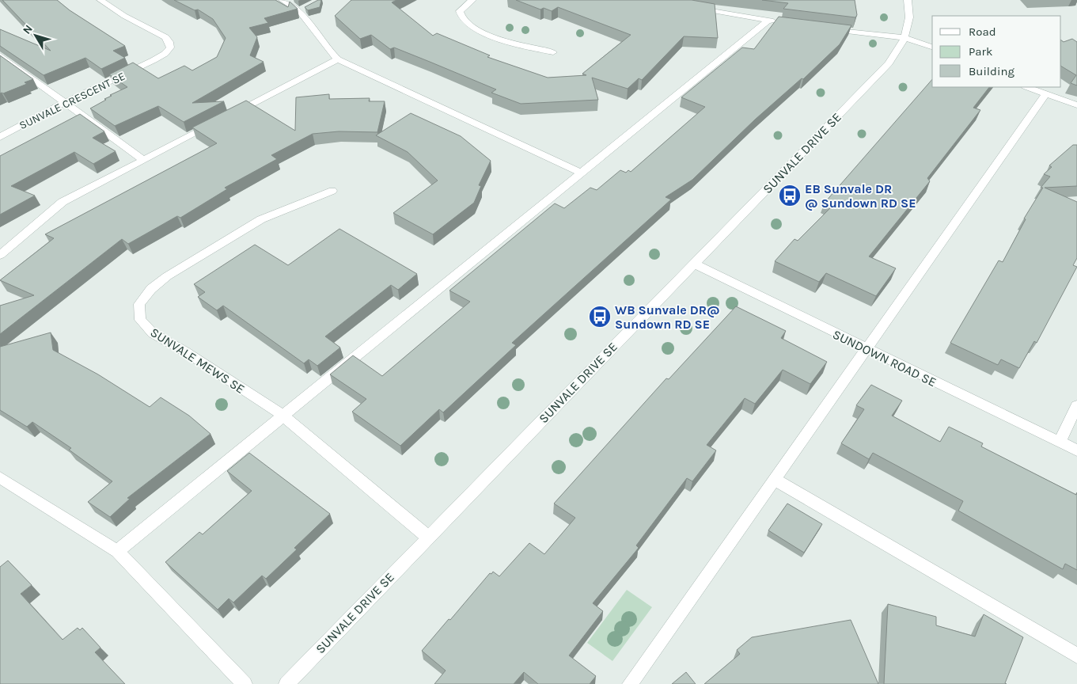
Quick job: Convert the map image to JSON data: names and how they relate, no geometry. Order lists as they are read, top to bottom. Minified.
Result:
{"streets":{"street":["SUNVALE CRESCENT SE","SUNVALE DRIVE SE","SUNDOWN ROAD SE","SUNVALE MEWS SE"]},"crossings":[["SUNVALE DRIVE SE","SUNDOWN ROAD SE"],["SUNVALE DRIVE SE","SUNVALE MEWS SE"]],"places":{"bus stop":["EB Sunvale DR @ Sundown RD SE","WB Sunvale DR@ Sundown RD SE"]},"legend":["Road","Park","Building"],"north":"top left"}
